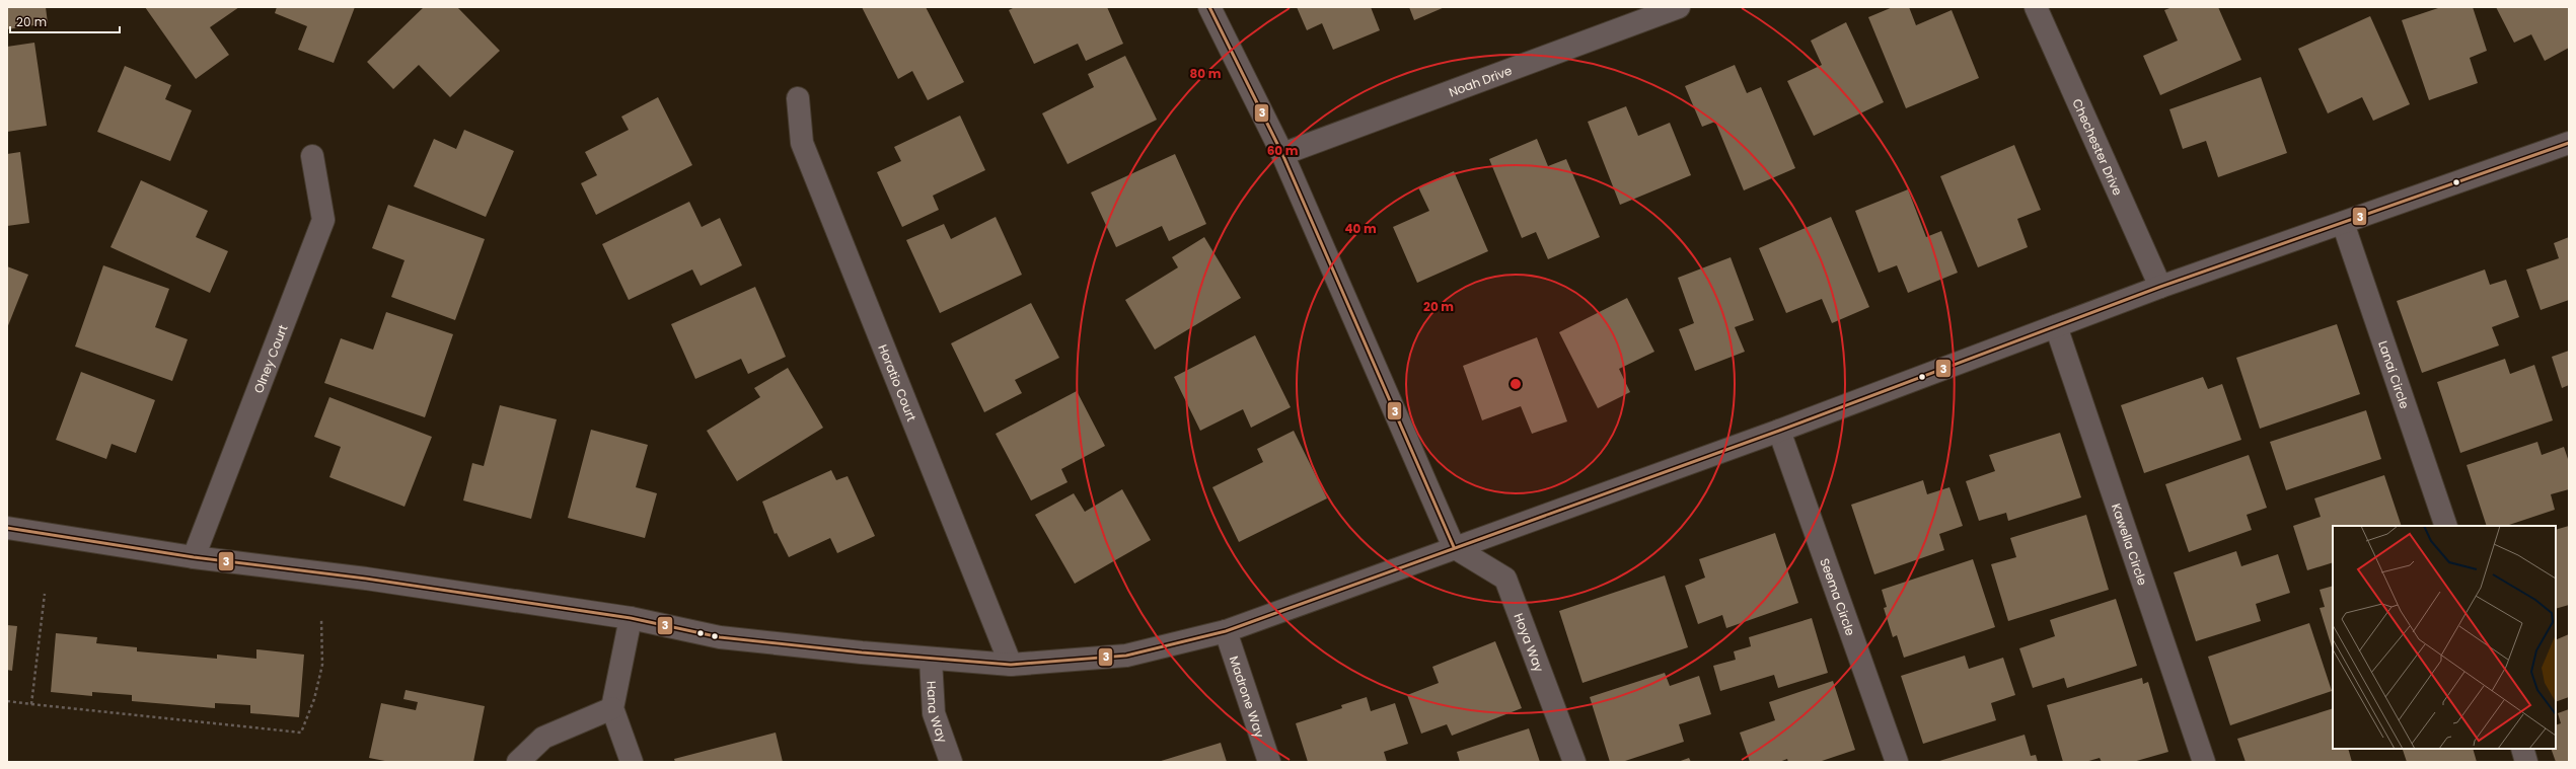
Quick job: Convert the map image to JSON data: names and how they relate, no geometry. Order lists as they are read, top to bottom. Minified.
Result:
{"streets":{"street":["Noah Drive","Chechester Drive","Olney Court","Lanai Circle","Horatio Court","Kawella Circle","Seema Circle","Hoya Way","Madrone Way","Hana Way"]},"lines":["transit line 3"],"scale_bar":"20 m","rings":["80 m","60 m","40 m","20 m"]}
